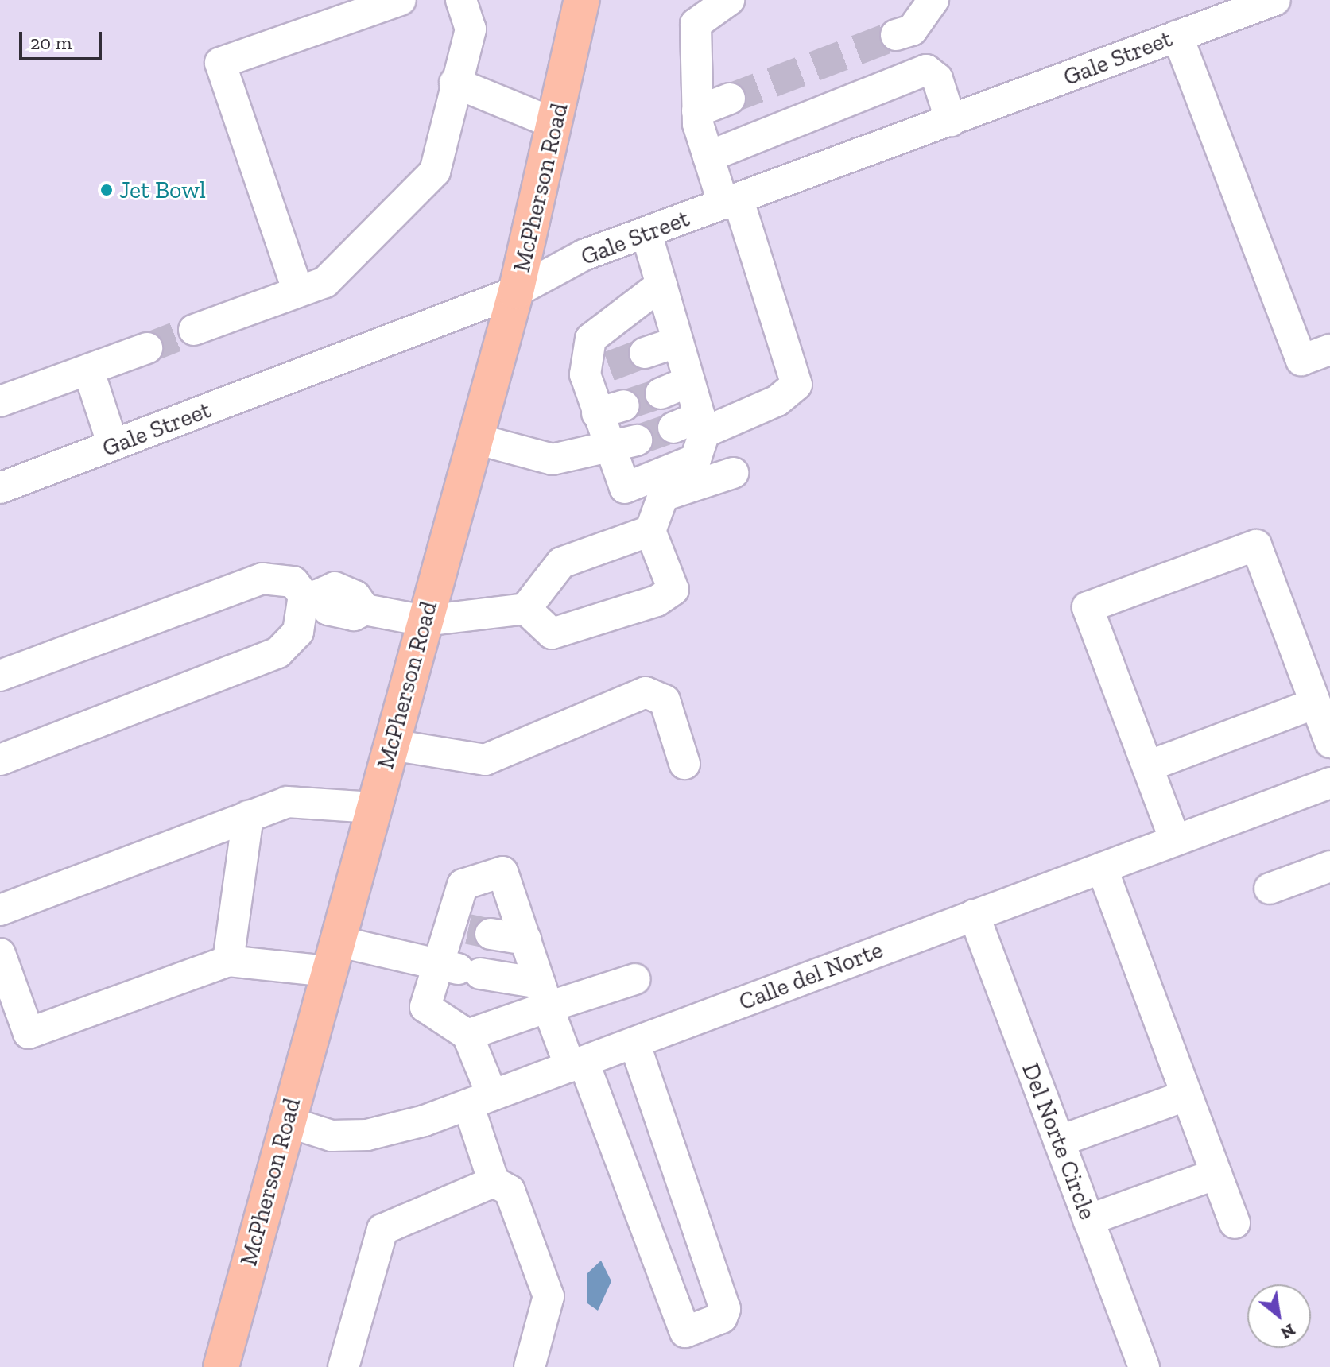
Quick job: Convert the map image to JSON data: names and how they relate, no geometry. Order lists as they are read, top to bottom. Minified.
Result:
{"streets":{"main road":["McPherson Road"],"street":["Gale Street","Calle del Norte","Del Norte Circle"]},"crossings":[["Gale Street","McPherson Road"],["McPherson Road","Calle del Norte"],["Calle del Norte","Del Norte Circle"]],"places":["Jet Bowl"],"scale_bar":"20 m","north":"bottom right"}
